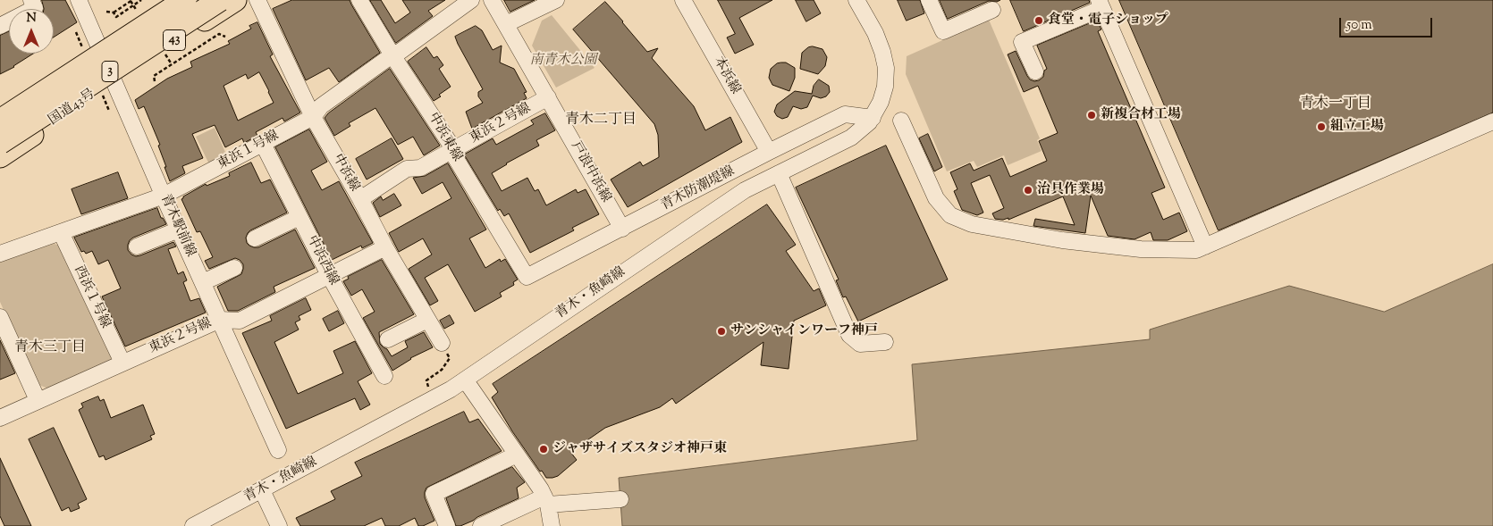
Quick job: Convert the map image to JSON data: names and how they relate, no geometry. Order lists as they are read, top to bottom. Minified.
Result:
{"streets":{"highway":["43","3","国道43号"],"street":["本浜線","東浜２号線","中浜東線","東浜１号線","戸浪中浜線","中浜線","青木防潮堤線","青木駅前線","中浜西線","青木・魚崎線","西浜１号線"]},"crossings":[["本浜線","青木防潮堤線"],["国道43号","青木駅前線"],["東浜２号線","中浜東線"],["東浜２号線","戸浪中浜線"],["東浜２号線","中浜線"],["東浜２号線","青木駅前線"],["東浜２号線","中浜西線"],["東浜２号線","西浜１号線"],["中浜東線","東浜１号線"],["中浜東線","青木防潮堤線"],["東浜１号線","中浜線"],["東浜１号線","青木駅前線"],["東浜１号線","中浜西線"],["東浜１号線","西浜１号線"],["戸浪中浜線","青木防潮堤線"],["青木防潮堤線","青木・魚崎線"]],"districts":["青木一丁目","青木二丁目","青木三丁目"],"parks":["南青木公園"],"places":["食堂・電子ショップ","新複合材工場","組立工場","治具作業場","サンシャインワーフ神戸","ジャザサイズスタジオ神戸東"],"scale_bar":"50 m","north":"top"}
